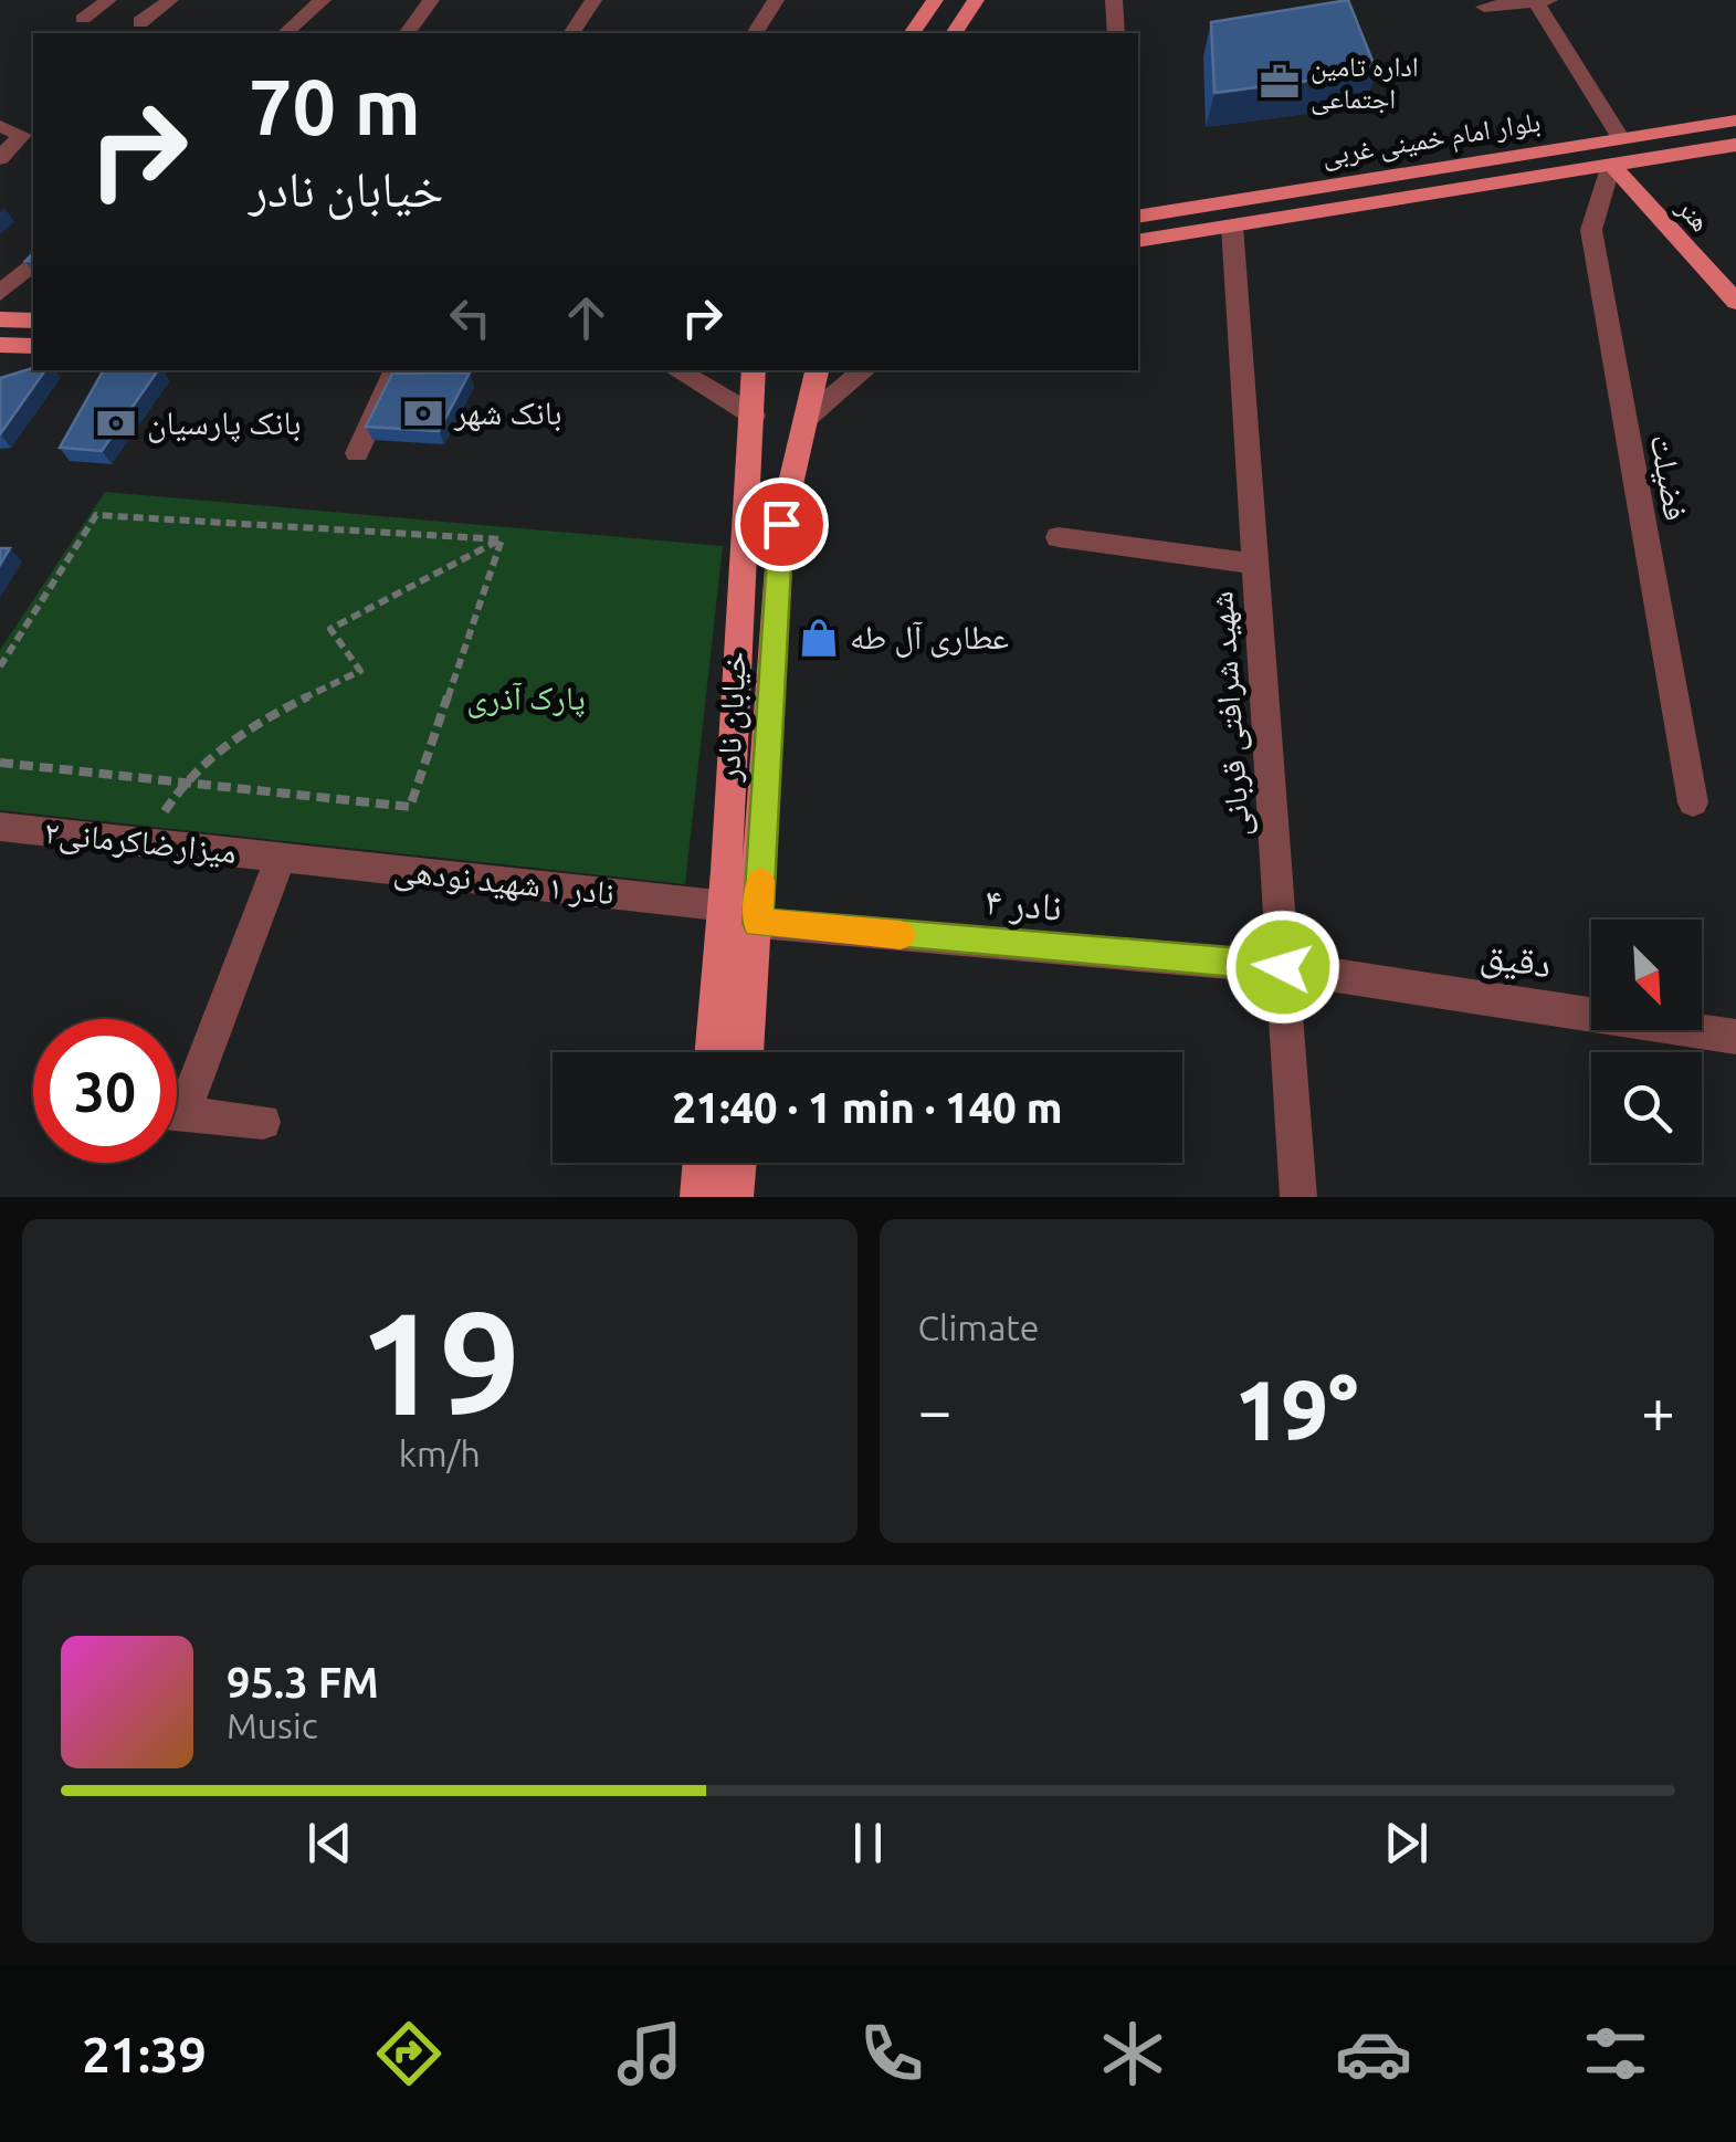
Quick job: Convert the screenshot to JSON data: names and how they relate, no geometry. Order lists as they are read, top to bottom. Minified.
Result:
{"streets":{"main road":["بلوار امام خمینی غربی","هنر","خیابان نادر"],"street":["فضیلت","شهید شرافتی قربانی","میزارضاکرمانی۲","نادر ۱ شهید نودهی","نادر ۴","دقیق"]},"crossings":[["بلوار امام خمینی غربی","هنر"],["بلوار امام خمینی غربی","فضیلت"],["بلوار امام خمینی غربی","شهید شرافتی قربانی"],["هنر","فضیلت"],["شهید شرافتی قربانی","نادر ۴"],["شهید شرافتی قربانی","دقیق"],["خیابان نادر","نادر ۱ شهید نودهی"],["خیابان نادر","نادر ۴"],["میزارضاکرمانی۲","نادر ۱ شهید نودهی"],["نادر ۴","دقیق"]],"parks":["پارک آذری"],"places":{"office":["اداره تامین اجتماعی"],"bank":["بانک شهر","بانک پارسیان"],"shop":["عطاری آل طه"]},"north":"bottom right","page":{"turn":["70 m","خیابان نادر"],"limit":"30","trip":"21:40 · 1 min · 140 m","tile":[["19","km/h"],"Climate"],"heat":["−","19°","+"],"song":["95.3 FM","Music"],"tabs":"21:39"}}
